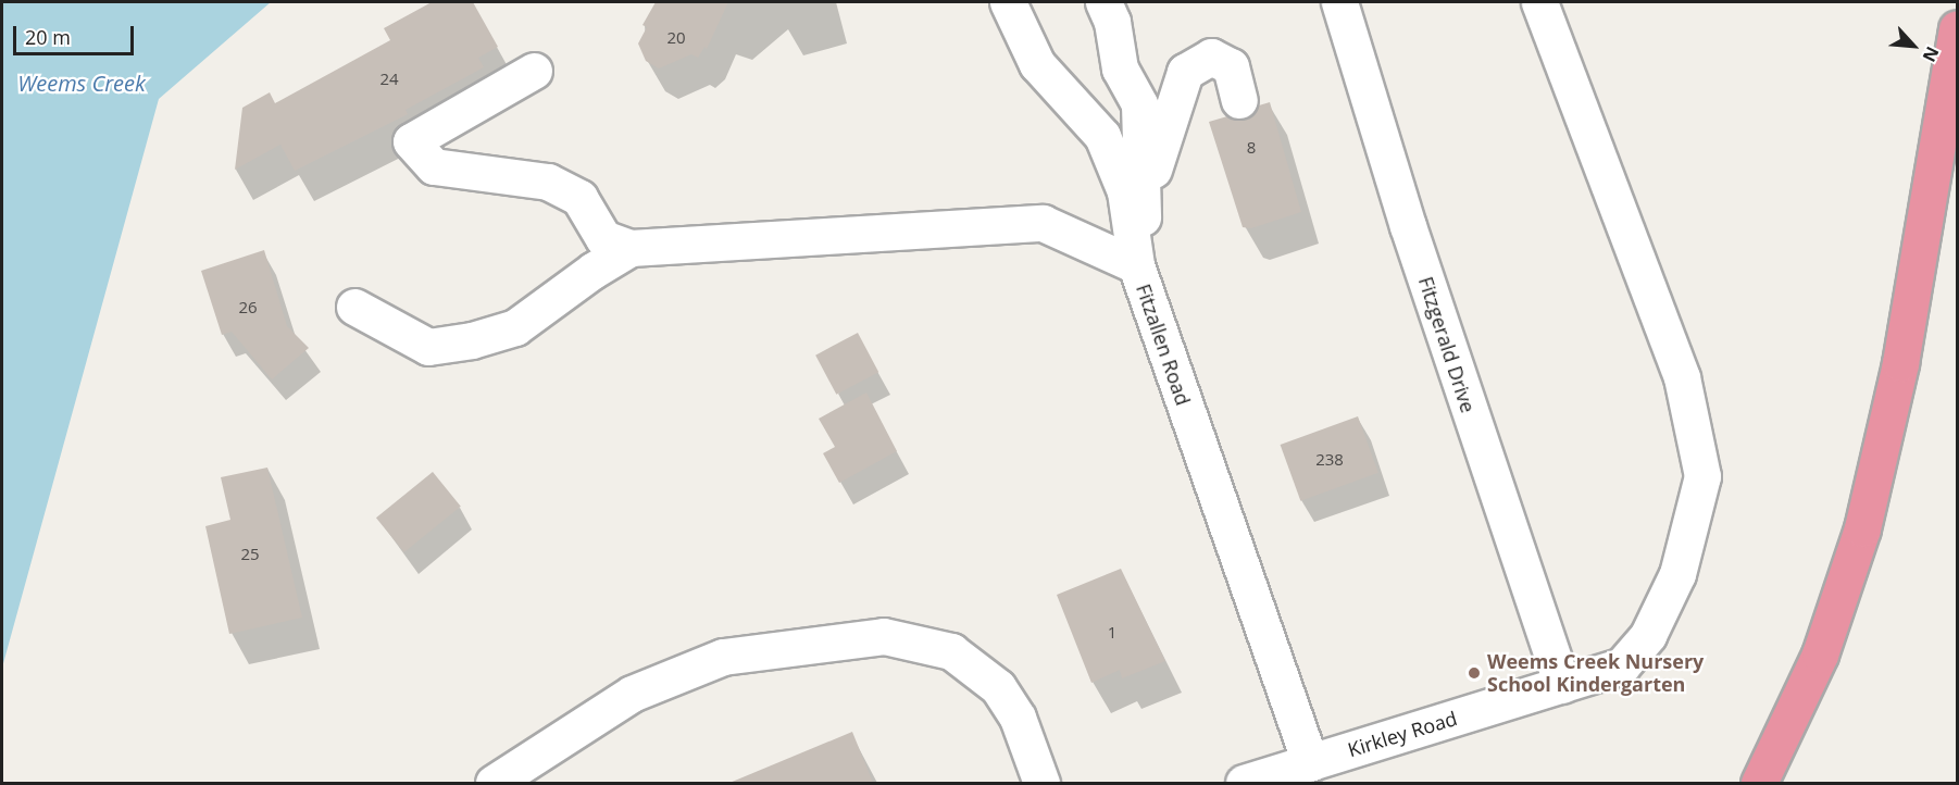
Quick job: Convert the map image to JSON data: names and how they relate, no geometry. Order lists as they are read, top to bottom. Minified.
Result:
{"streets":{"street":["Fitzallen Road","Fitzgerald Drive","Kirkley Road"]},"crossings":[["Fitzallen Road","Kirkley Road"],["Fitzgerald Drive","Kirkley Road"]],"water":["Weems Creek"],"places":["Weems Creek Nursery School Kindergarten"],"house_numbers":["20","24","8","26","238","25","1"],"scale_bar":"20 m","north":"bottom right"}
